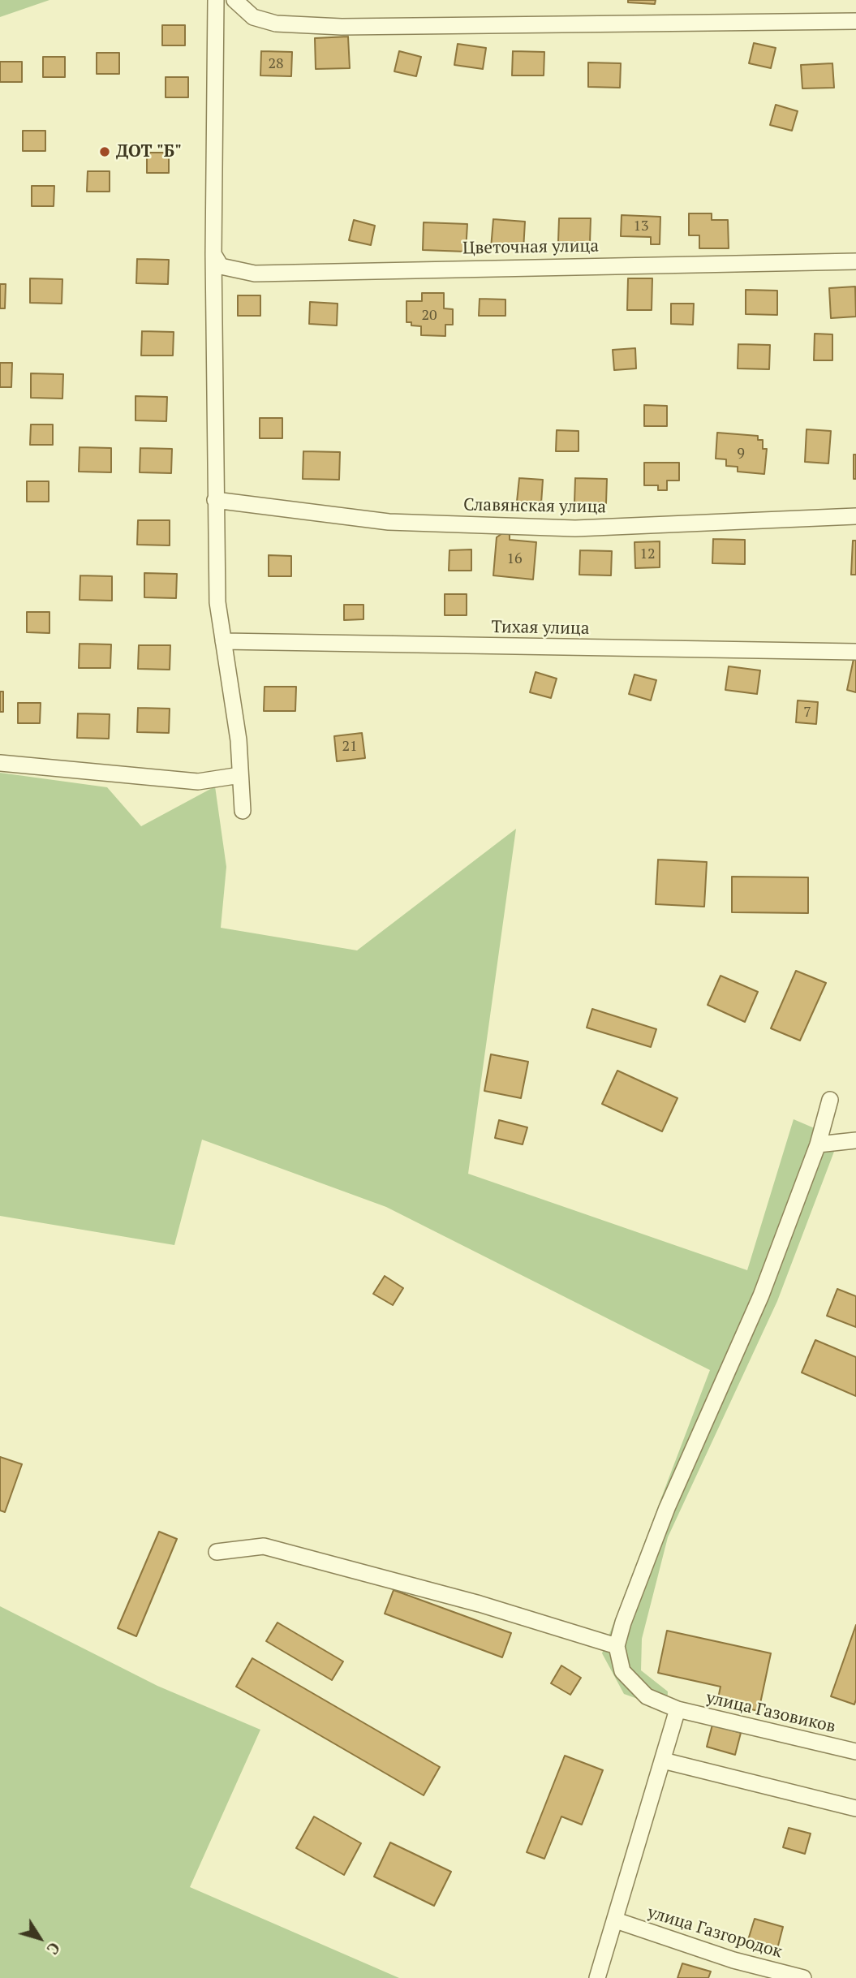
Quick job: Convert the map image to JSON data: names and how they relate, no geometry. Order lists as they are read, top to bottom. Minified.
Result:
{"streets":{"street":["Цветочная улица","Славянская улица","Тихая улица","улица Газовиков","улица Газгородок"]},"places":["ДОТ \"Б\""],"house_numbers":["28","13","20","9","12","16","7","21"],"north":"bottom right"}
